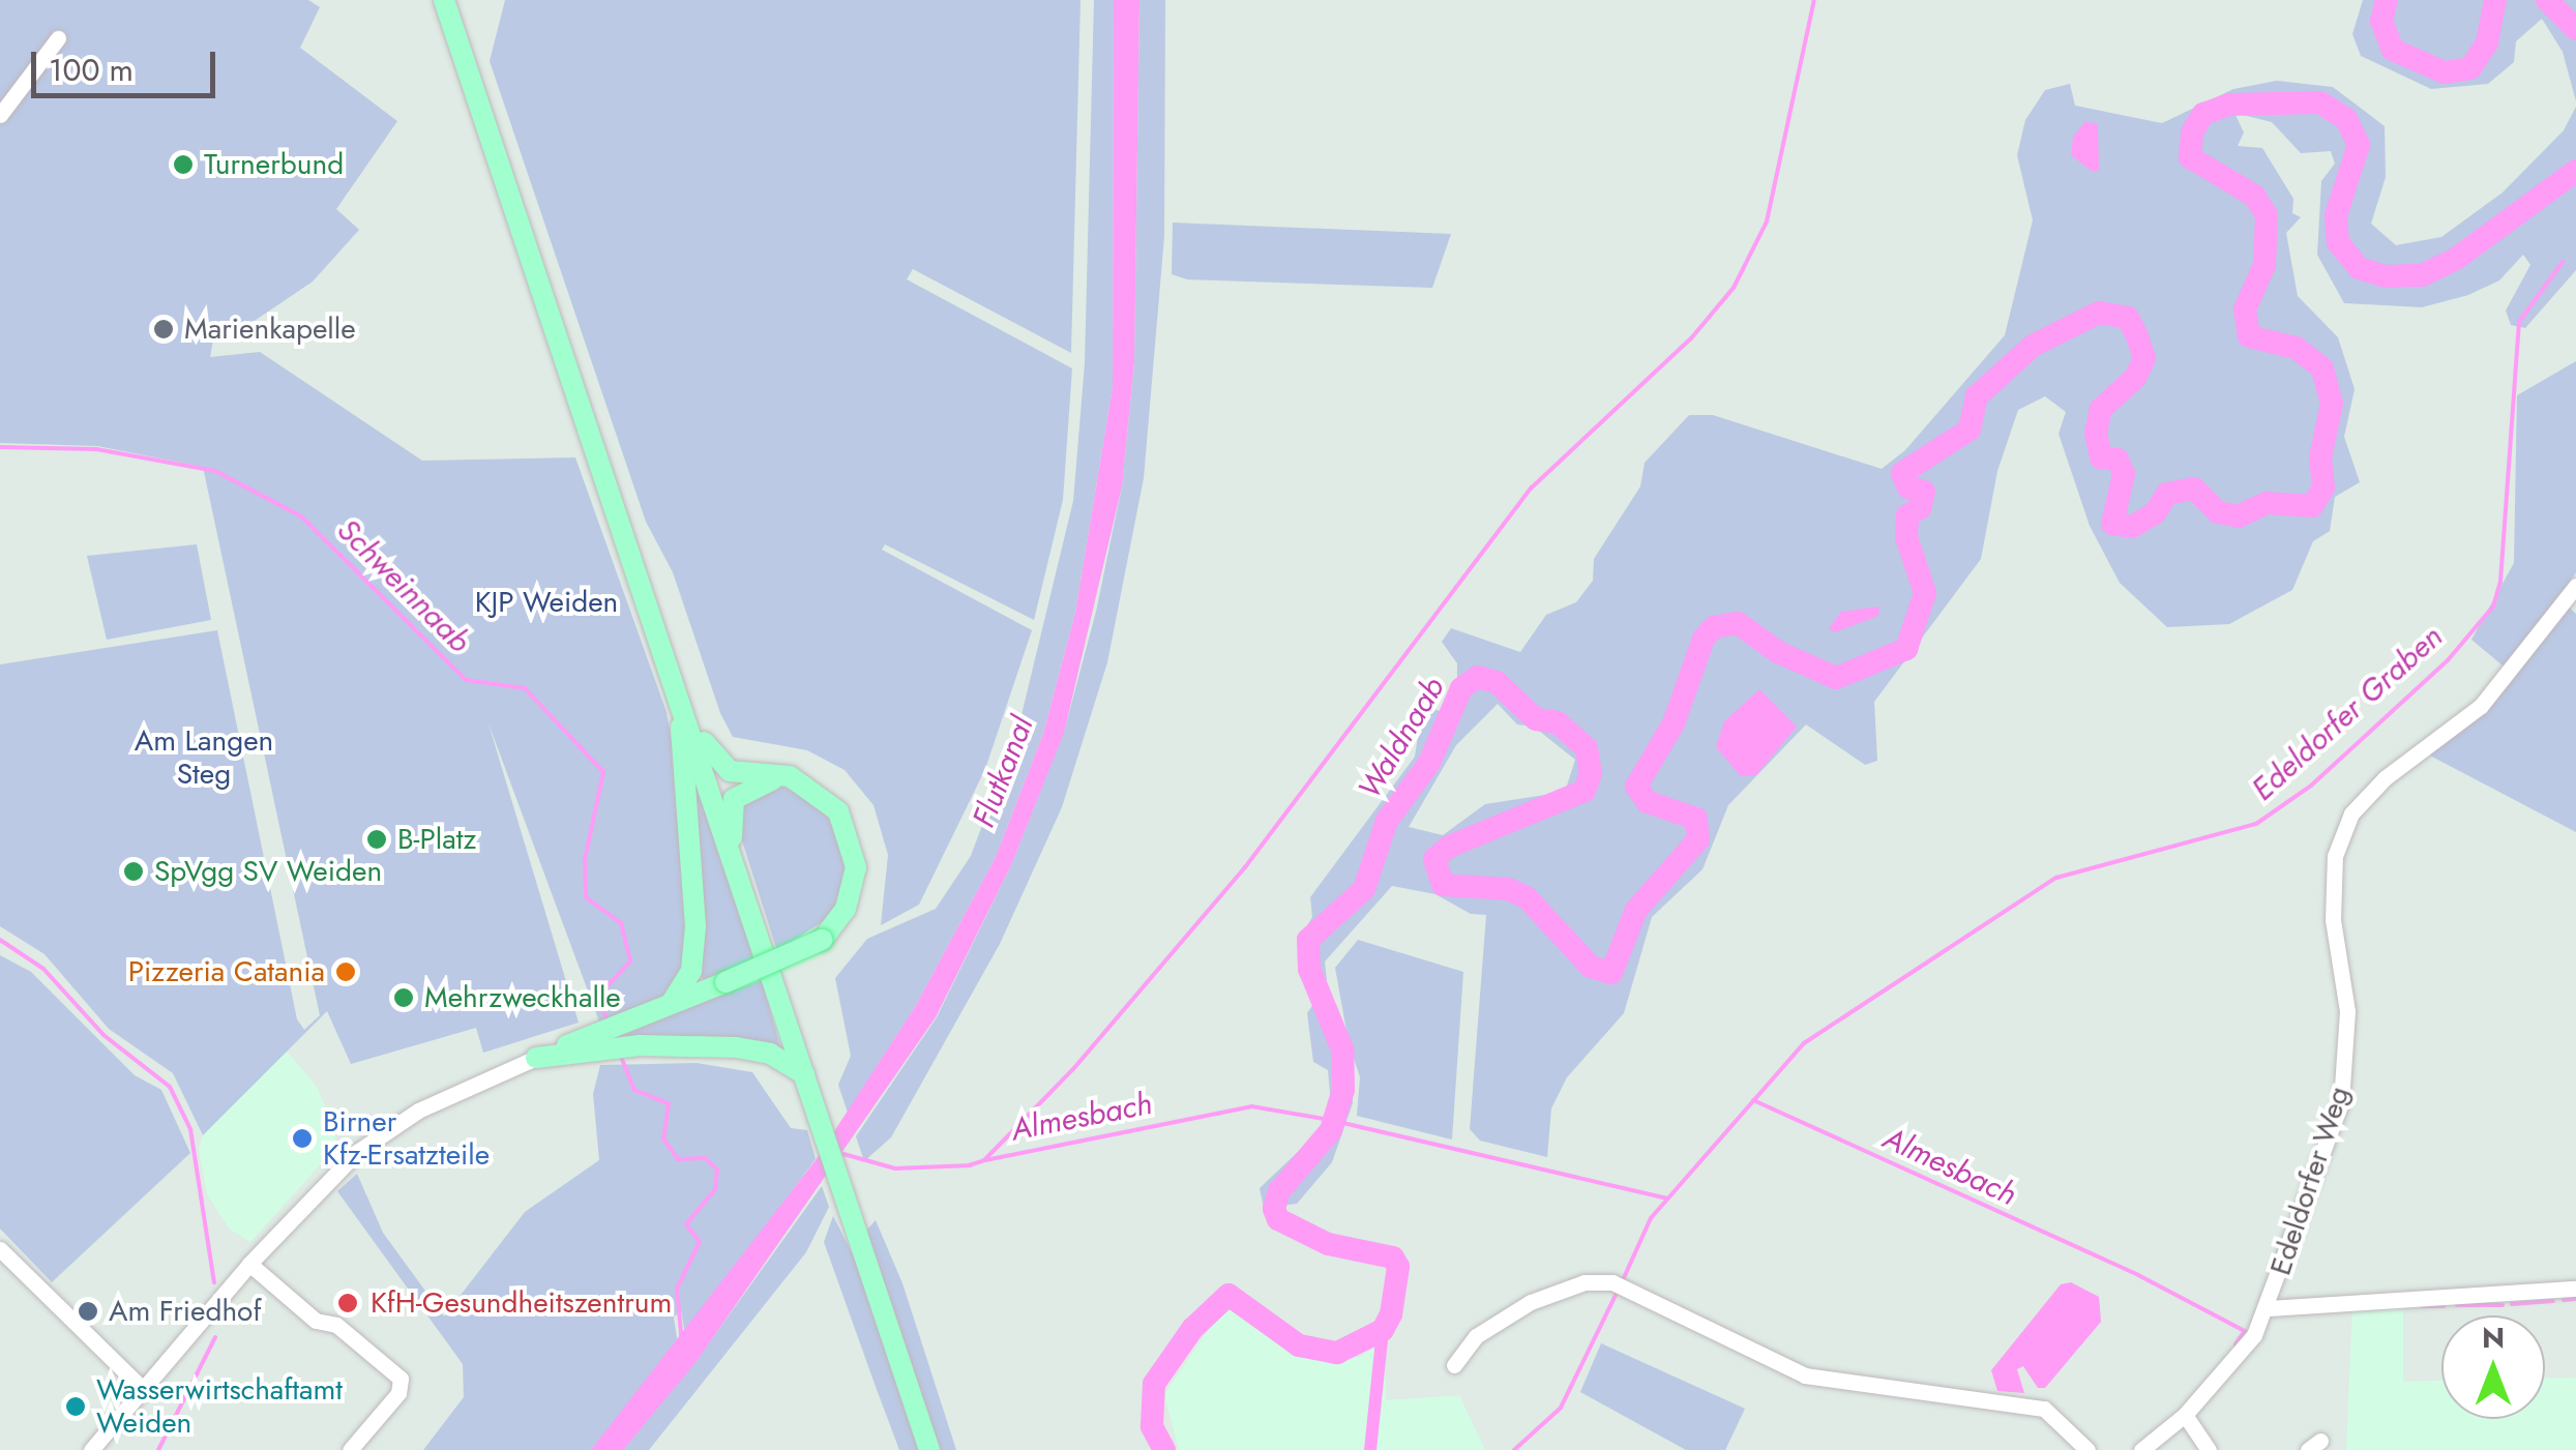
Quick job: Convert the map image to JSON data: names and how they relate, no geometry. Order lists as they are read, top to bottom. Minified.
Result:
{"streets":{"street":["Edeldorfer Weg"]},"water":["Schweinnaab","Edeldorfer Graben","Waldnaab","Flutkanal","Almesbach"],"parks":["KJP Weiden","Am Langen Steg"],"places":["Turnerbund","Marienkapelle","B-Platz","SpVgg SV Weiden","Pizzeria Catania","Mehrzweckhalle","Birner Kfz-Ersatzteile","KfH-Gesundheitszentrum","Am Friedhof","Wasserwirtschaftamt Weiden"],"scale_bar":"100 m","north":"top"}
